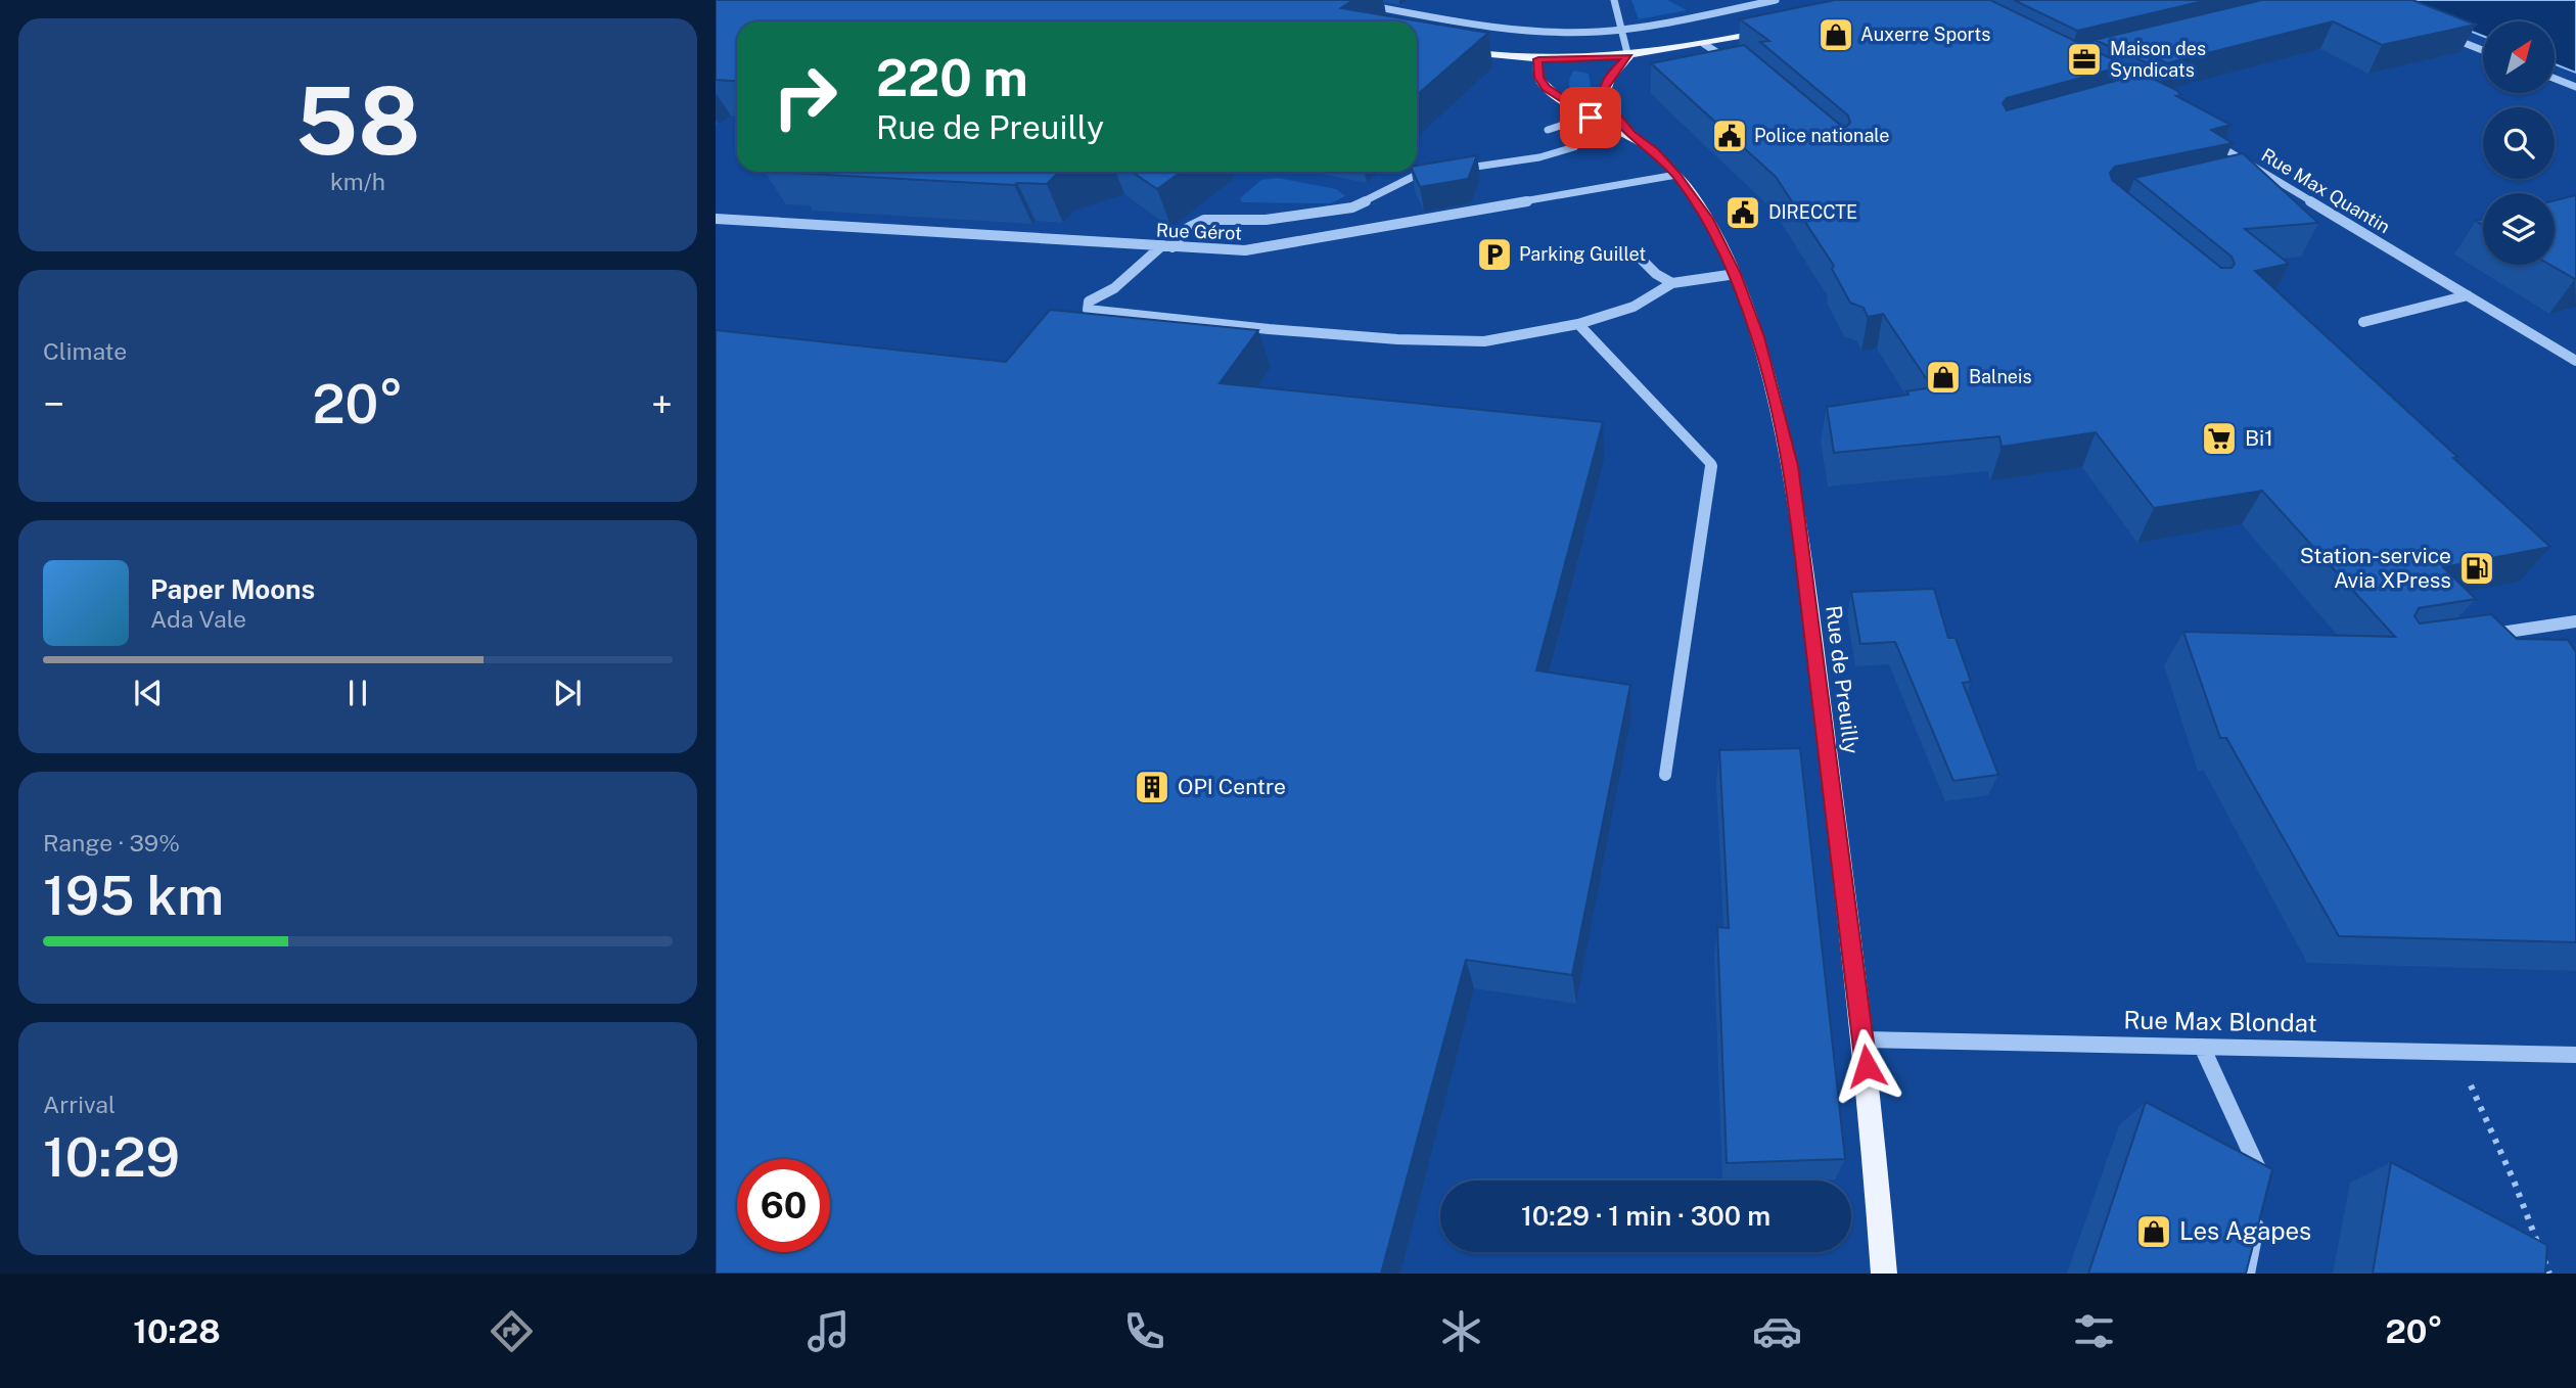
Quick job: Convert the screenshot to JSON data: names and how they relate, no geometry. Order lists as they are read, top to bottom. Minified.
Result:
{"streets":{"main road":["Rue de Preuilly"],"street":["Rue Max Quantin","Rue Gérot","Rue Max Blondat"]},"crossings":[["Rue Gérot","Rue de Preuilly"],["Rue de Preuilly","Rue Max Blondat"]],"places":{"shop":["Auxerre Sports","Balneis","Les Agapes"],"office":["Maison des Syndicats"],"public building":["Police nationale","DIRECCTE"],"parking":["Parking Guillet"],"supermarket":["Bi1"],"fuel station":["Station-service Avia XPress"],"building":["OPI Centre"]},"north":"top right","page":{"tile":[["58","km/h"],"Climate",["Range · 39%","195 km"],["Arrival","10:29"]],"turn":["220 m","Rue de Preuilly"],"heat":["−","20°","+"],"song":["Paper Moons","Ada Vale"],"limit":"60","trip":"10:29 · 1 min · 300 m","tabs":["10:28","20°"]}}
